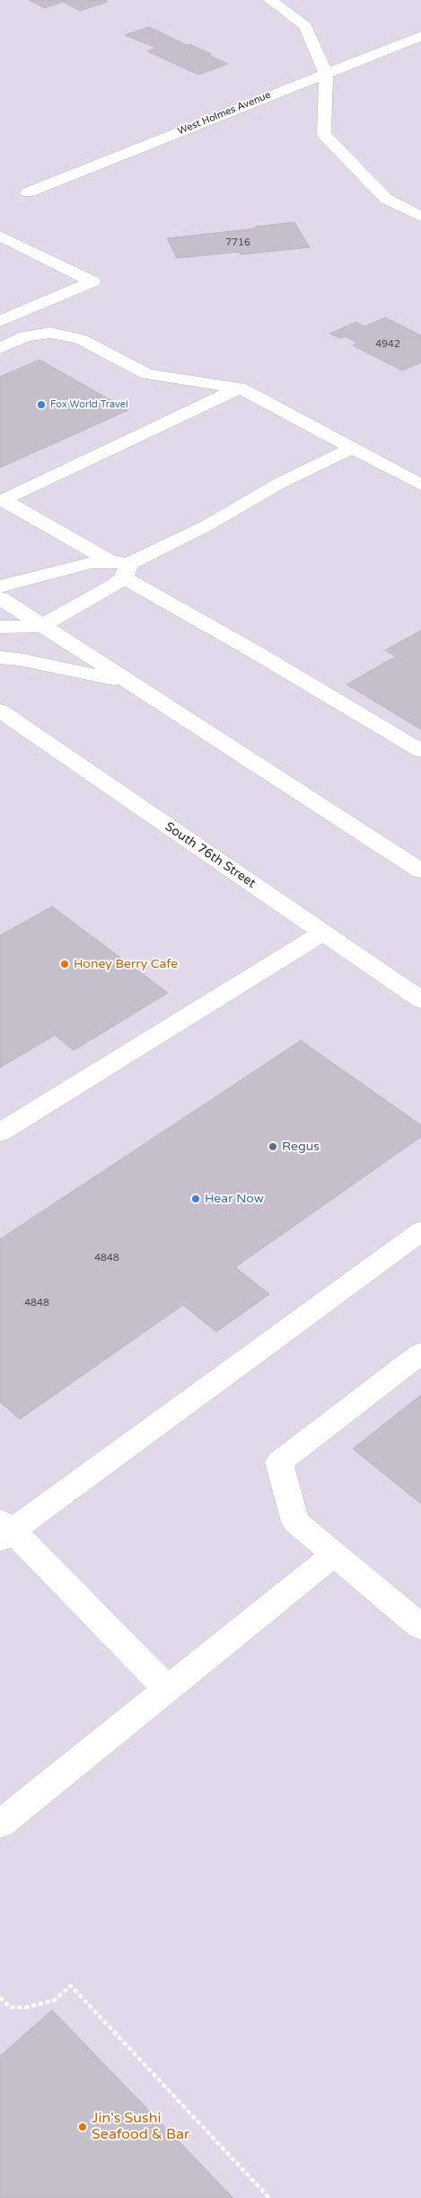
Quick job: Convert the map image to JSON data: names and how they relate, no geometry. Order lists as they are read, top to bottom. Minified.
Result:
{"streets":{"street":["West Holmes Avenue","South 76th Street"]},"places":["Fox World Travel","Honey Berry Cafe","Regus","Hear Now","Jin's Sushi Seafood & Bar"],"house_numbers":["7716","4942","4848","4848"]}
